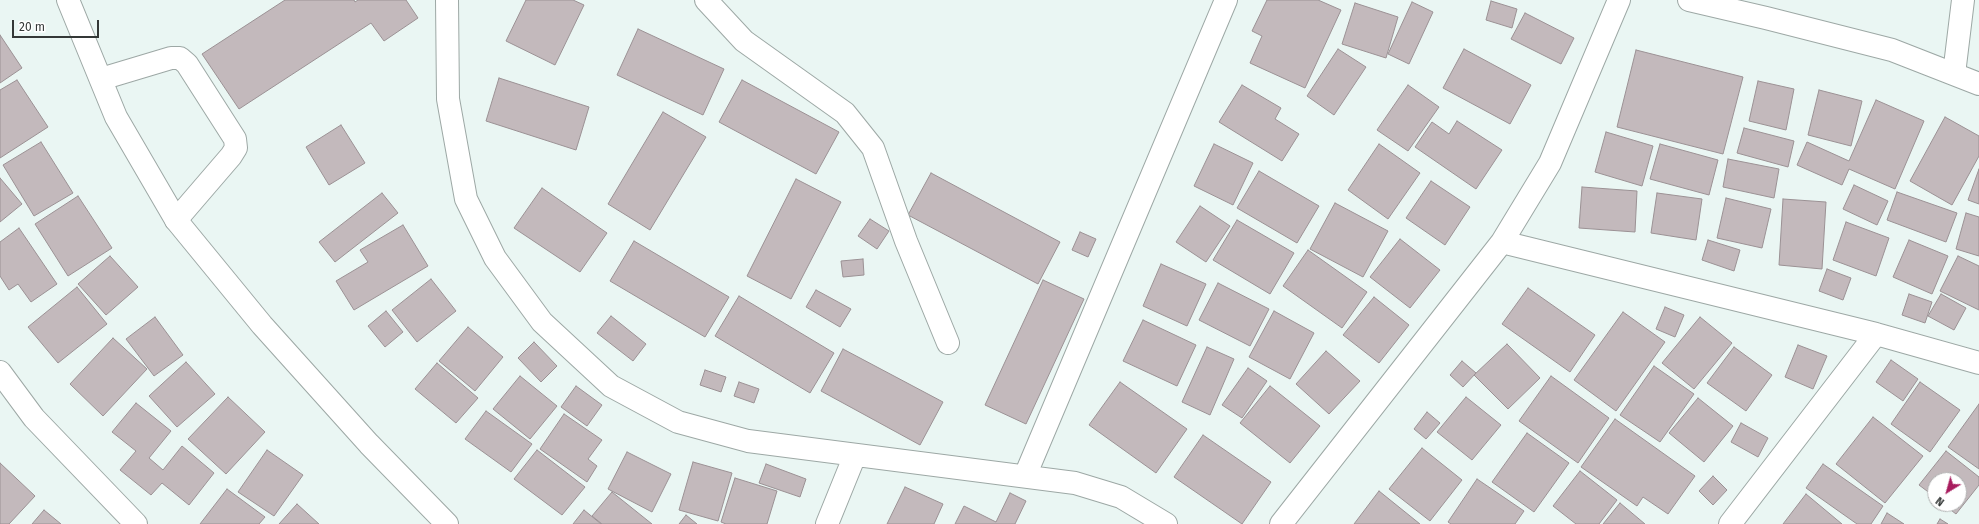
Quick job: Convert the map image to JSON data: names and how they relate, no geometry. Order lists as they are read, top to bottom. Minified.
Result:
{"scale_bar":"20 m","north":"bottom left"}
